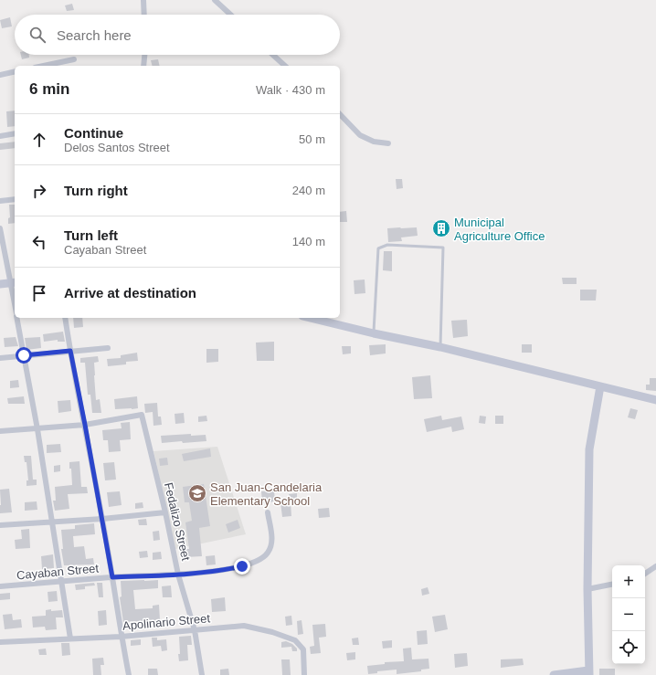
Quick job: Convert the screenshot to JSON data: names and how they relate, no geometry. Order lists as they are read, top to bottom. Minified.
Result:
{"streets":{"street":["Fedalizo Street","Cayaban Street","Apolinario Street"]},"crossings":[["Fedalizo Street","Cayaban Street"],["Fedalizo Street","Apolinario Street"]],"places":{"building":["Municipal Agriculture Office"],"school or university":["San Juan-Candelaria Elementary School"]},"page":{"search":"Search here","heading":["6 min","Walk · 430 m"],"list":[["Continue","Delos Santos Street","50 m"],["Turn right","240 m"],["Turn left","Cayaban Street","140 m"],"Arrive at destination"],"map_buttons":["+","−"]}}
